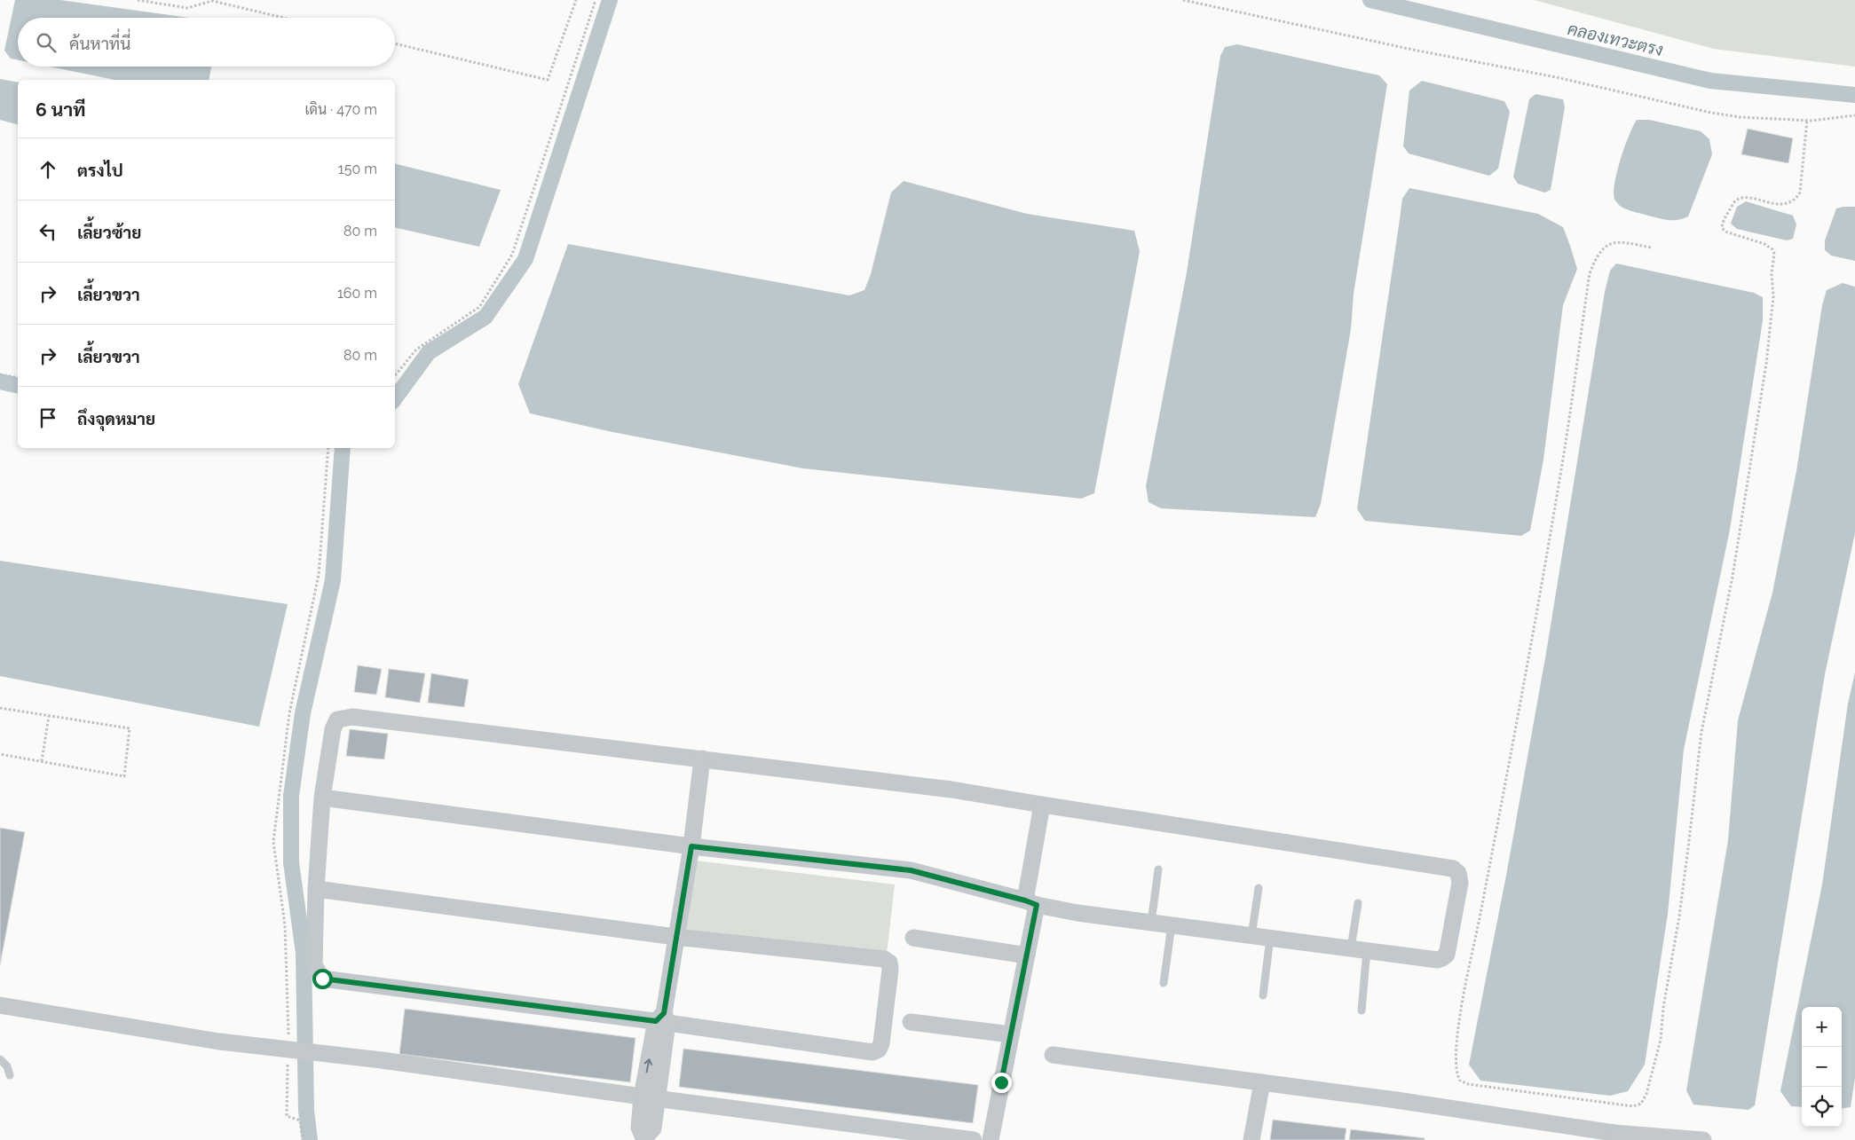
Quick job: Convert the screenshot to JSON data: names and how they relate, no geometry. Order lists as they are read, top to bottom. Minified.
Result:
{"water":["คลองเทวะตรง"],"page":{"search":"ค้นหาที่นี่","heading":["6 นาที","เดิน · 470 m"],"list":[["ตรงไป","150 m"],["เลี้ยวซ้าย","80 m"],["เลี้ยวขวา","160 m"],["เลี้ยวขวา","80 m"],"ถึงจุดหมาย"],"map_buttons":["+","−"]}}
